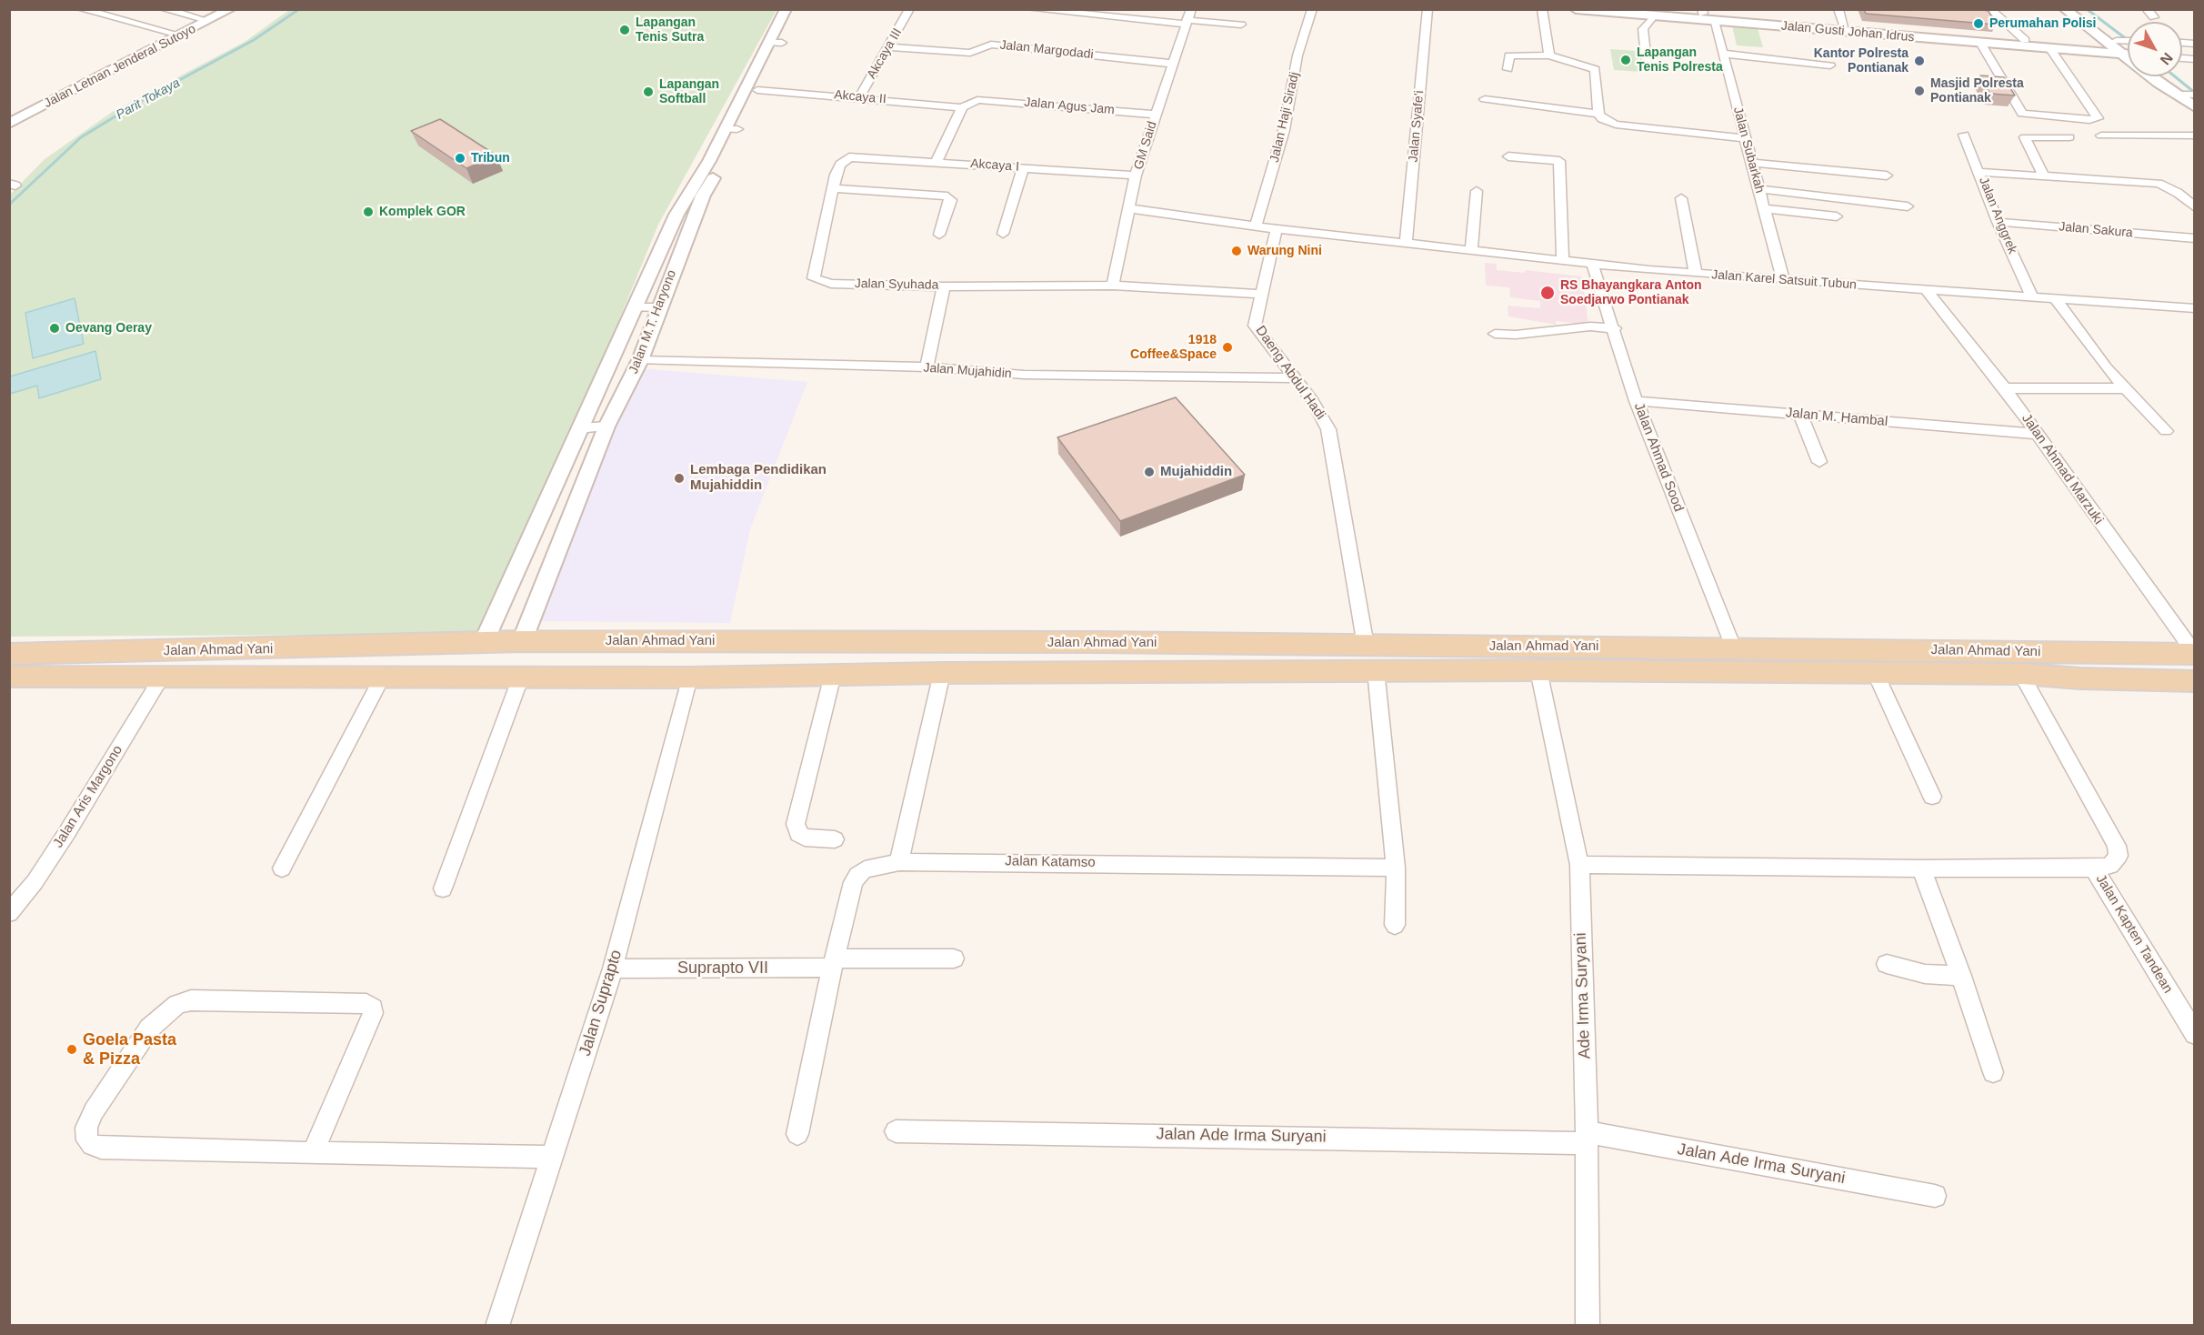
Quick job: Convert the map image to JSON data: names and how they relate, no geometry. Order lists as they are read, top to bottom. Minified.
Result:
{"streets":{"main road":["Jalan Ahmad Yani"],"street":["Jalan Gusti Johan Idrus","Jalan Margodadi","Akcaya III","Jalan Letnan Jenderal Sutoyo","Akcaya II","Jalan Agus Jam","Jalan Haji Siradj","Jalan Syafe'i","GM Said","Jalan Subarkah","Akcaya I","Jalan Anggrek","Jalan Sakura","Jalan Karel Satsuit Tubun","Jalan Syuhada","Jalan M.T. Haryono","Jalan Mujahidin","Daeng Abdul Hadi","Jalan M. Hambal","Jalan Ahmad Sood","Jalan Ahmad Marzuki","Jalan Aris Margono","Jalan Katamso","Jalan Kapten Tandean","Suprapto VII","Ade Irma Suryani","Jalan Suprapto","Jalan Ade Irma Suryani"]},"crossings":[["Jalan Gusti Johan Idrus","Jalan Subarkah"],["Jalan Margodadi","Akcaya III"],["Jalan Margodadi","GM Said"],["Akcaya III","Akcaya II"],["Akcaya II","Jalan Agus Jam"],["Akcaya II","Jalan M.T. Haryono"],["Jalan Agus Jam","GM Said"],["Jalan Haji Siradj","Jalan Karel Satsuit Tubun"],["Jalan Syafe'i","Jalan Karel Satsuit Tubun"],["GM Said","Akcaya I"],["GM Said","Jalan Karel Satsuit Tubun"],["GM Said","Jalan Syuhada"],["Jalan Subarkah","Jalan Karel Satsuit Tubun"],["Akcaya I","Jalan Syuhada"],["Jalan Anggrek","Jalan Sakura"],["Jalan Anggrek","Jalan Karel Satsuit Tubun"],["Jalan Karel Satsuit Tubun","Daeng Abdul Hadi"],["Jalan Karel Satsuit Tubun","Jalan Ahmad Sood"],["Jalan Karel Satsuit Tubun","Jalan Ahmad Marzuki"],["Jalan Syuhada","Daeng Abdul Hadi"],["Jalan M.T. Haryono","Jalan Mujahidin"],["Jalan M.T. Haryono","Jalan Ahmad Yani"],["Jalan Mujahidin","Daeng Abdul Hadi"],["Daeng Abdul Hadi","Jalan Ahmad Yani"],["Jalan M. Hambal","Jalan Ahmad Sood"],["Jalan M. Hambal","Jalan Ahmad Marzuki"],["Jalan Ahmad Sood","Jalan Ahmad Yani"],["Jalan Ahmad Marzuki","Jalan Ahmad Yani"],["Jalan Ahmad Yani","Jalan Aris Margono"],["Jalan Ahmad Yani","Jalan Kapten Tandean"],["Jalan Ahmad Yani","Ade Irma Suryani"],["Jalan Ahmad Yani","Jalan Suprapto"],["Jalan Katamso","Suprapto VII"],["Suprapto VII","Jalan Suprapto"],["Ade Irma Suryani","Jalan Ade Irma Suryani"]],"water":["Parit Tokaya"],"places":["Perumahan Polisi","Lapangan Tenis Sutra","Lapangan Tenis Polresta","Kantor Polresta Pontianak","Masjid Polresta Pontianak","Lapangan Softball","Tribun","Komplek GOR","Warung Nini","RS Bhayangkara Anton Soedjarwo Pontianak","Oevang Oeray","1918 Coffee&Space","Mujahiddin","Lembaga Pendidikan Mujahiddin","Goela Pasta & Pizza"],"north":"bottom right"}
